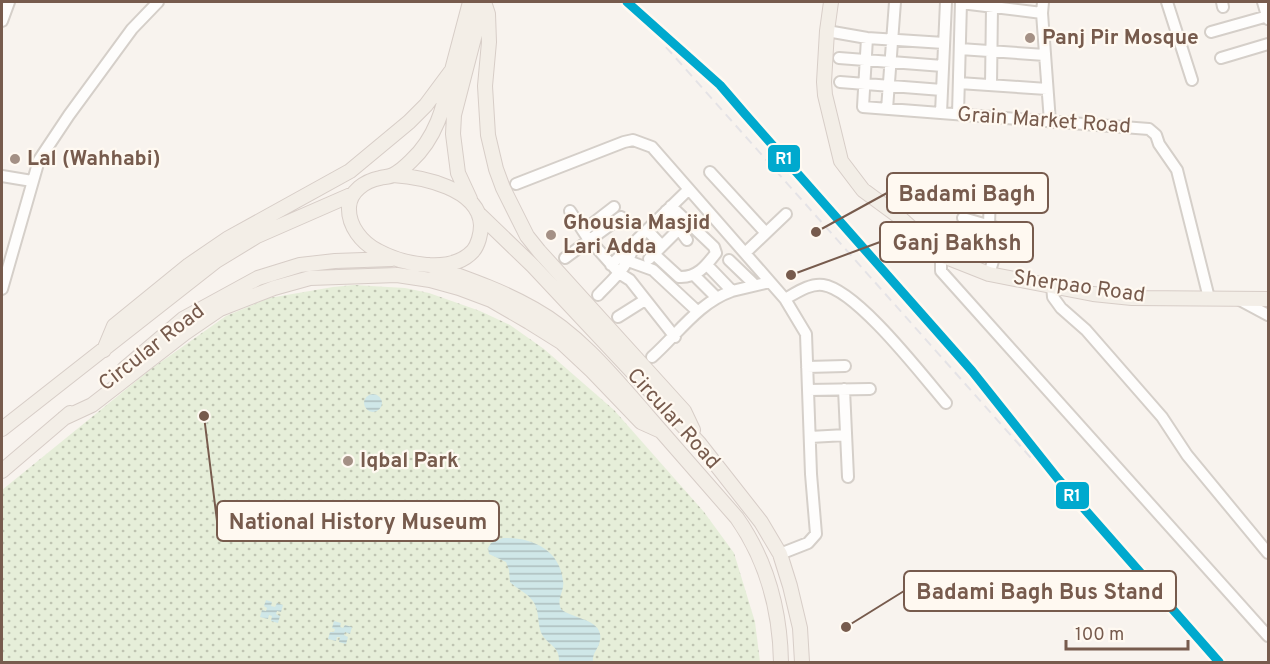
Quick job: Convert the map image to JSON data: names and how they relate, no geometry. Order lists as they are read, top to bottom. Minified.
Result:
{"streets":{"main road":["Sherpao Road","Circular Road"],"street":["Grain Market Road"]},"crossings":[["Grain Market Road","Sherpao Road"]],"places":["Panj Pir Mosque","Lal (Wahhabi)","Badami Bagh","Ghousia Masjid Lari Adda","Ganj Bakhsh","National History Museum","Iqbal Park","Badami Bagh Bus Stand"],"lines":["transit line R1"],"scale_bar":"100 m"}
